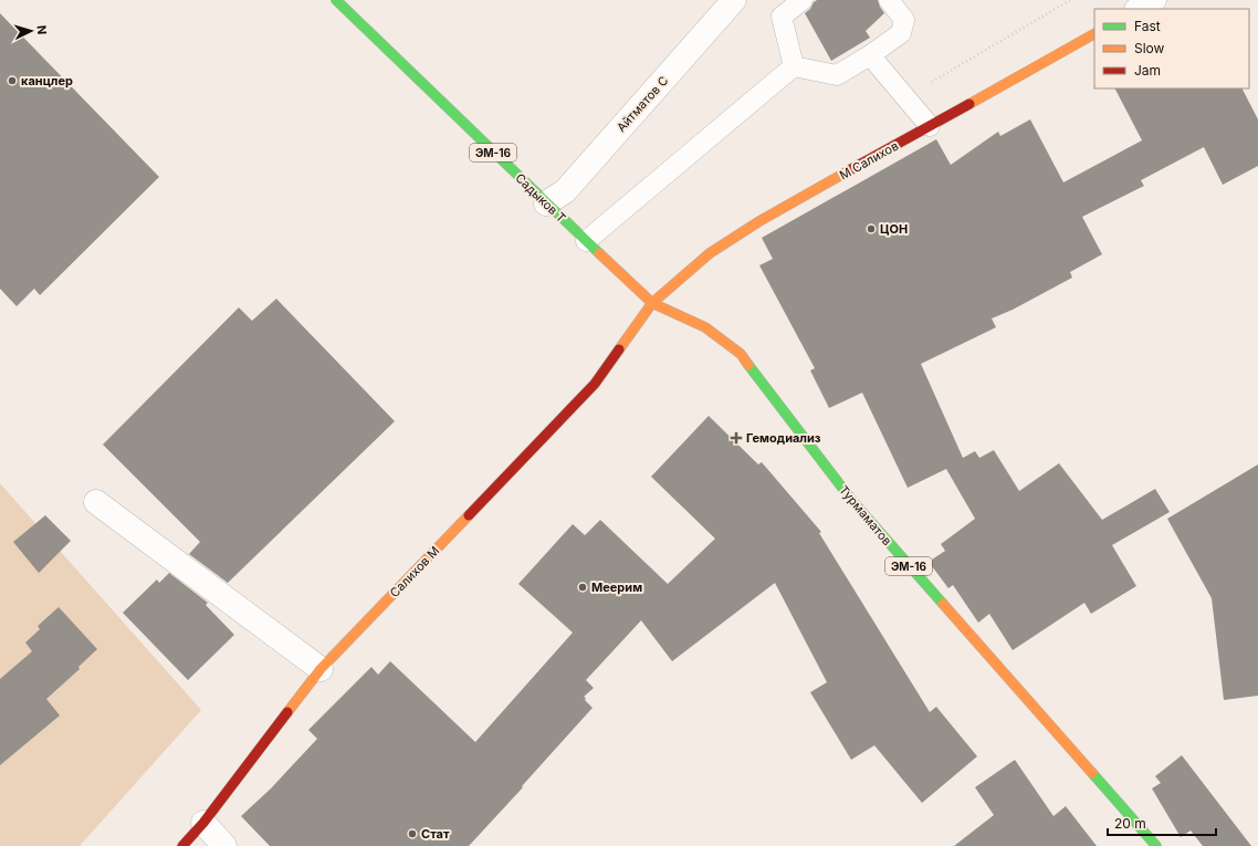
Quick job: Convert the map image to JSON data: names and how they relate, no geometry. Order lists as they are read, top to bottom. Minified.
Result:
{"streets":{"main road":["ЭМ-16","М Салихов","Садыков Т","Турмаматов","Салихов М"],"street":["Айтматов С"]},"crossings":[["Айтматов С","Садыков Т"],["М Салихов","Садыков Т"],["М Салихов","Турмаматов"],["М Салихов","Салихов М"],["Садыков Т","Турмаматов"],["Садыков Т","Салихов М"],["Турмаматов","Салихов М"]],"places":{"other":["канцлер","ЦОН","Меерим","Стат"],"health":["Гемодиализ"]},"legend":["Fast","Slow","Jam"],"scale_bar":"20 m","north":"right"}
